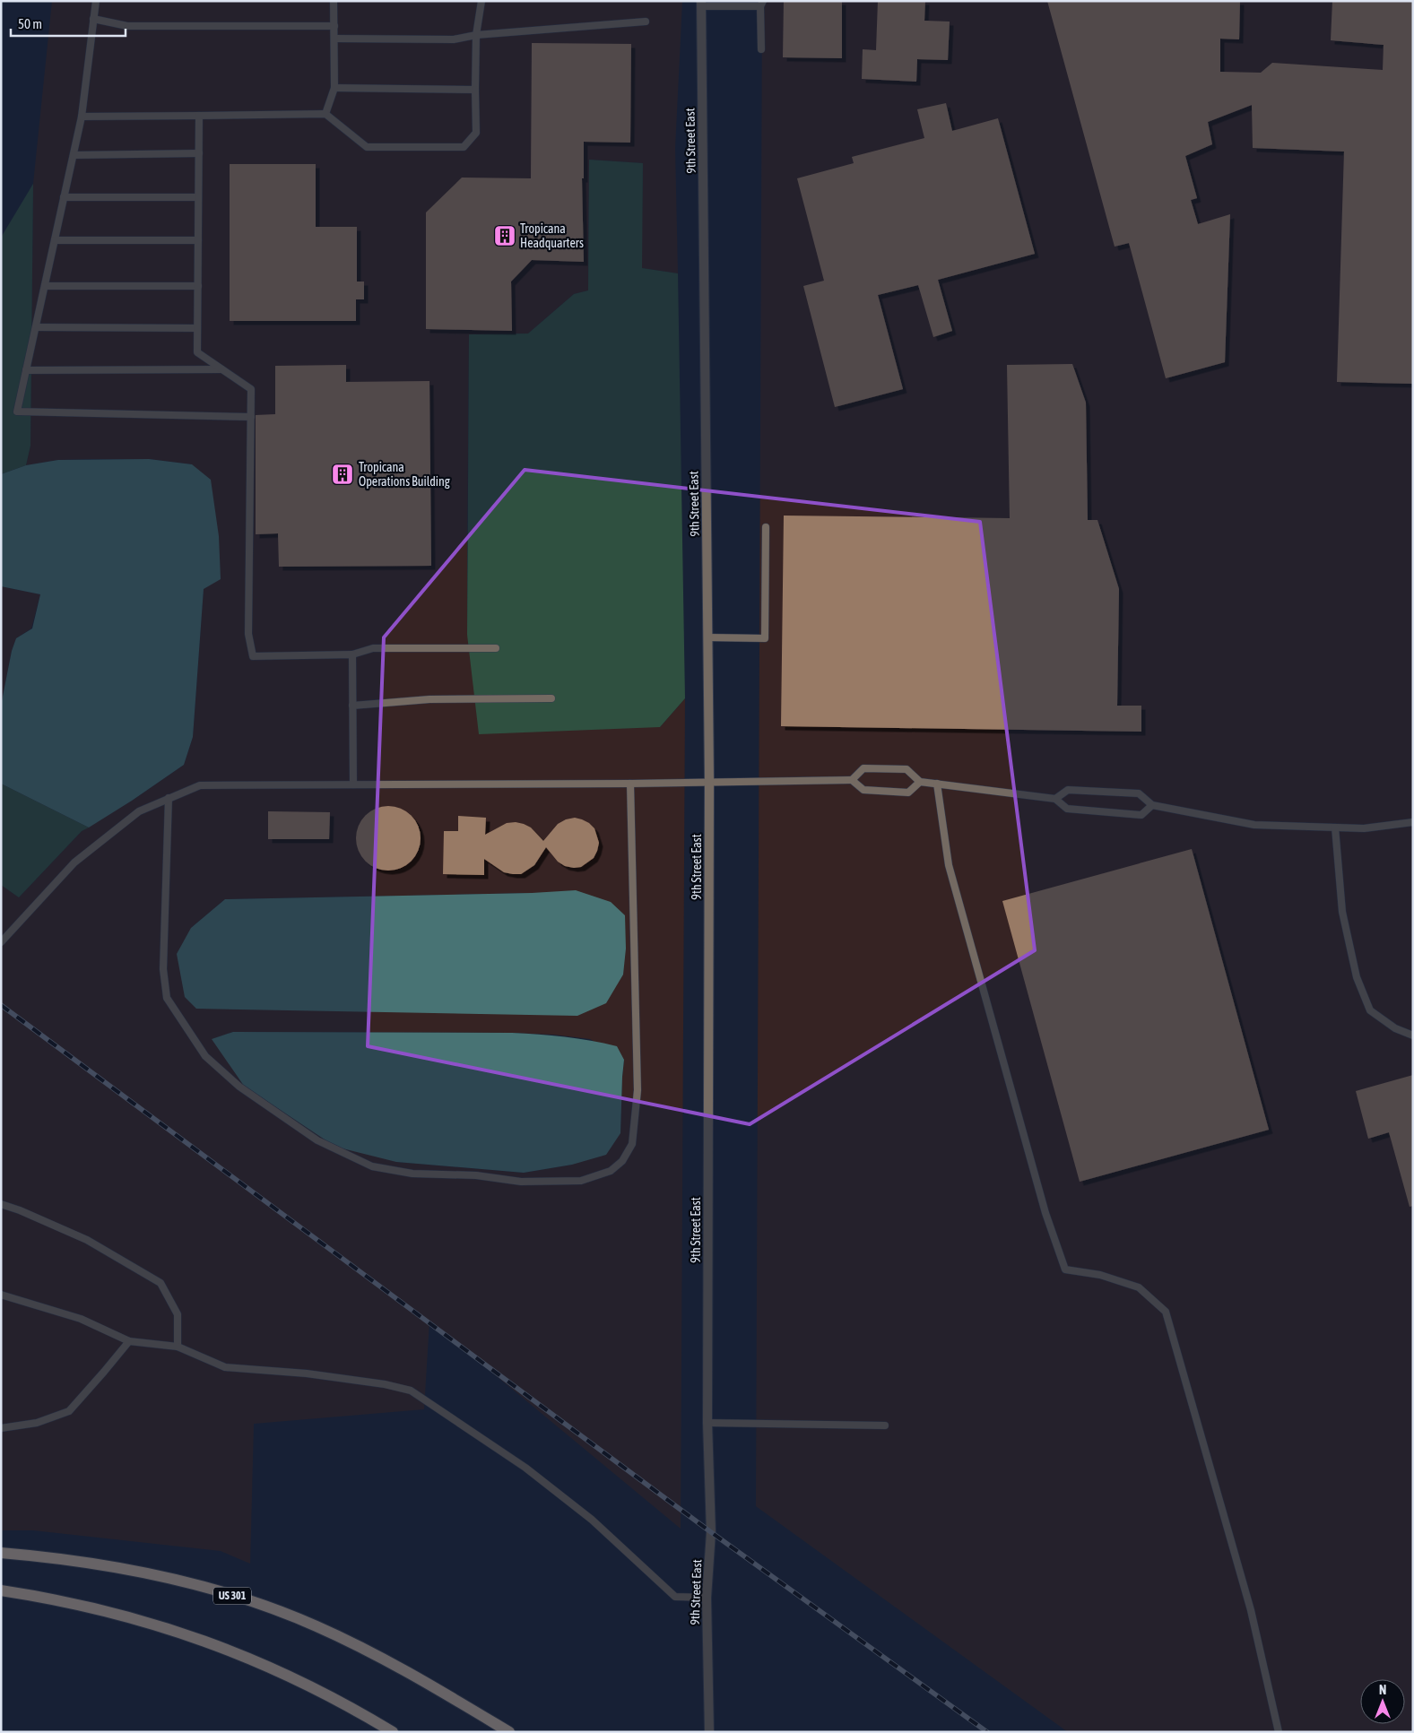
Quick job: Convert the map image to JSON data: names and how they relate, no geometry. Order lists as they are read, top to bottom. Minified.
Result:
{"streets":{"main road":["US 301"],"street":["9th Street East"]},"places":{"building":["Tropicana Headquarters","Tropicana Operations Building"]},"scale_bar":"50 m","north":"top"}
